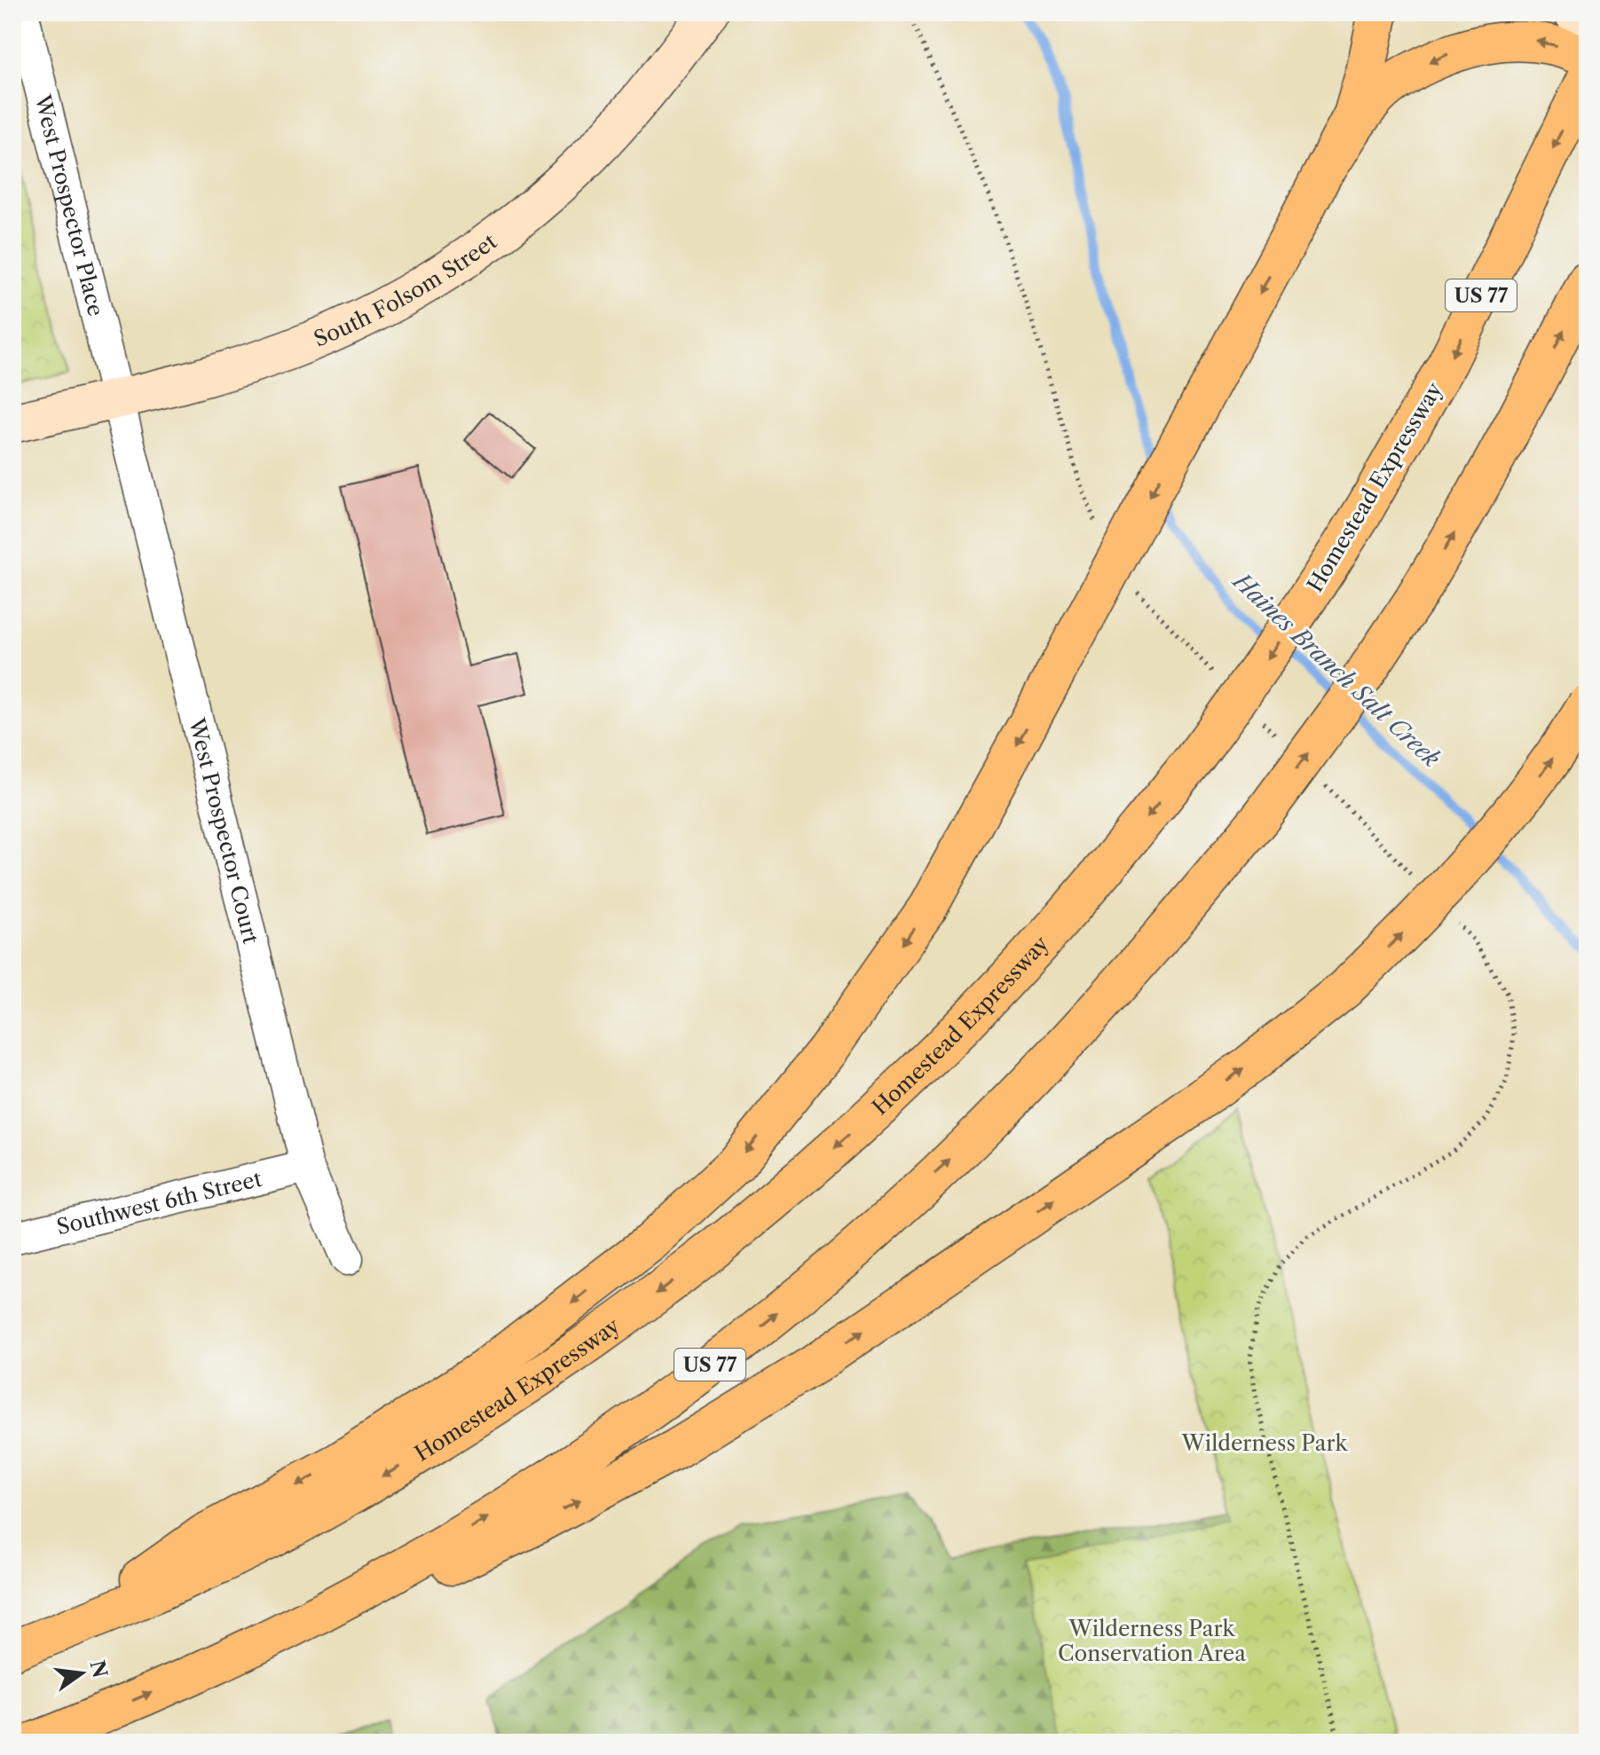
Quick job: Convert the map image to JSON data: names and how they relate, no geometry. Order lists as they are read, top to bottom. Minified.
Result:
{"streets":{"highway":["US 77","Homestead Expressway"],"main road":["South Folsom Street"],"street":["West Prospector Place","West Prospector Court","Southwest 6th Street"]},"crossings":[["West Prospector Place","South Folsom Street"],["West Prospector Place","West Prospector Court"],["South Folsom Street","West Prospector Court"],["West Prospector Court","Southwest 6th Street"]],"water":["Haines Branch Salt Creek"],"parks":["Wilderness Park","Wilderness Park Conservation Area"],"north":"right"}
